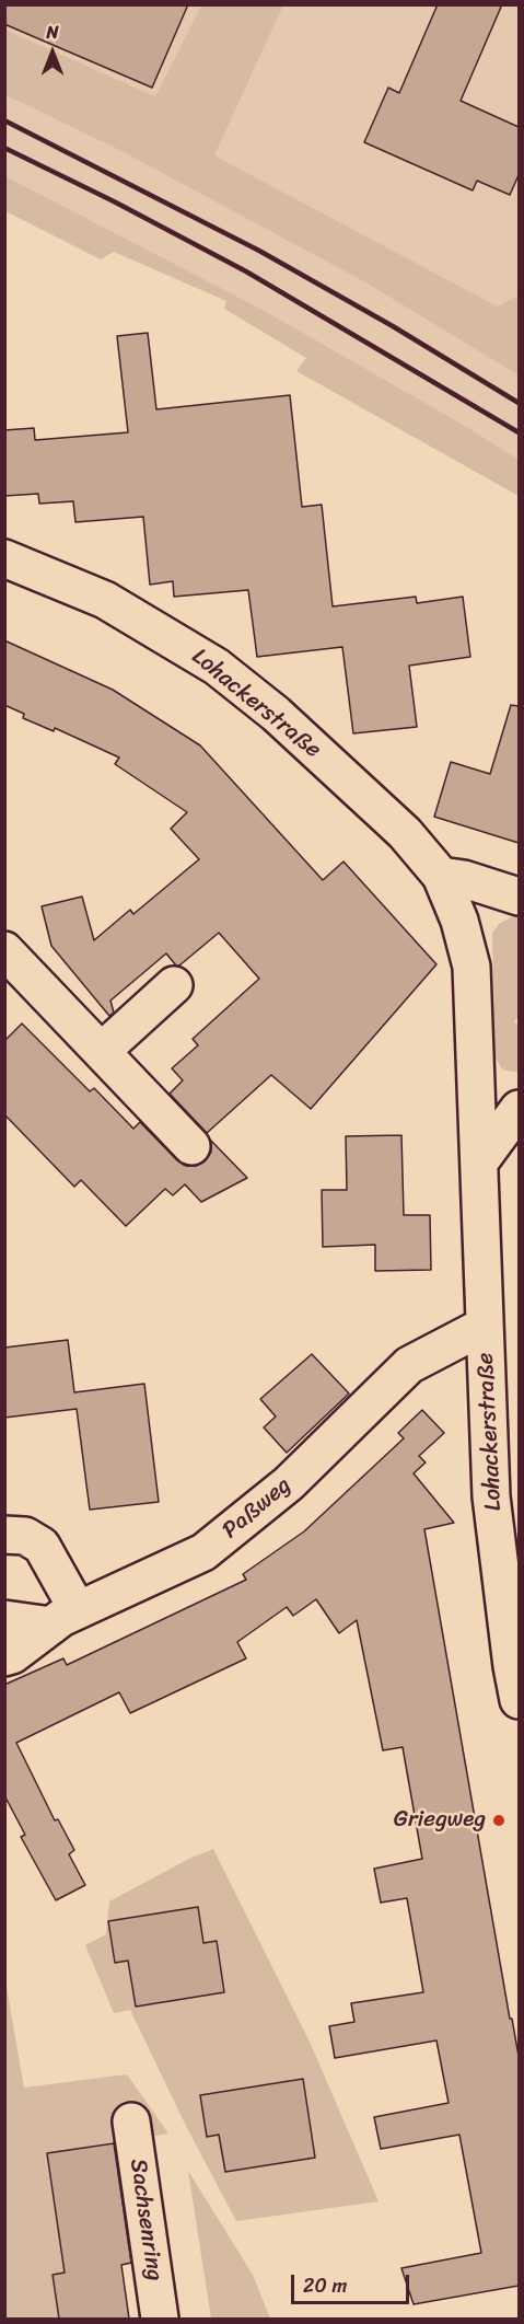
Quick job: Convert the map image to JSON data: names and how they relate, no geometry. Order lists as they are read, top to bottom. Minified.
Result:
{"streets":{"street":["Lohackerstraße","Paßweg","Sachsenring"]},"crossings":[["Lohackerstraße","Paßweg"]],"places":["Griegweg"],"scale_bar":"20 m","north":"top"}
